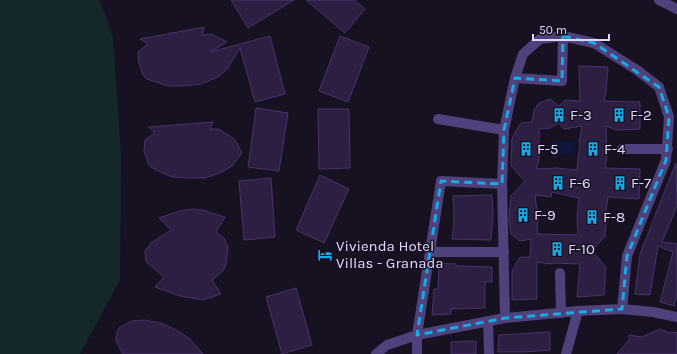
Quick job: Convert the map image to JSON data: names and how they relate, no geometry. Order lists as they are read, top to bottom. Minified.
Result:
{"places":{"building":["F-3","F-2","F-5","F-4","F-6","F-7","F-9","F-8","F-10"],"hotel":["Vivienda Hotel Villas - Granada"]},"scale_bar":"50 m"}
